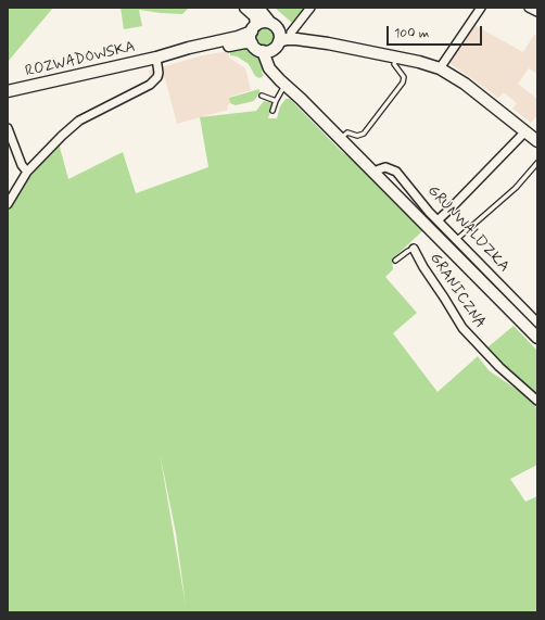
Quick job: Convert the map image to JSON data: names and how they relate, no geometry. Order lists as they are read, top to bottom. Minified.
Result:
{"streets":{"street":["ROZWADOWSKA","GRUNWALDZKA","GRANICZNA"]},"scale_bar":"100 m"}
